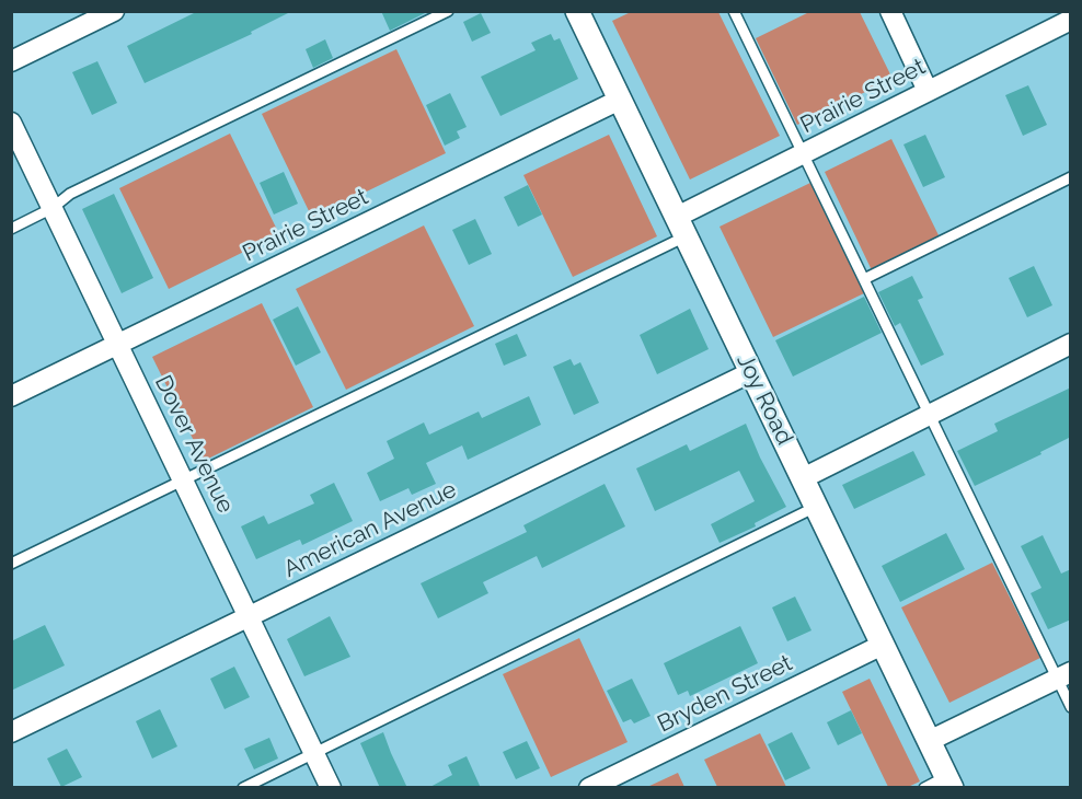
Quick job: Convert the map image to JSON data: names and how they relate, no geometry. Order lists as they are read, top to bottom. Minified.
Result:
{"streets":{"street":["Prairie Street","Joy Road","Dover Avenue","American Avenue","Bryden Street"]},"crossings":[["Prairie Street","Joy Road"],["Prairie Street","Dover Avenue"],["Joy Road","American Avenue"],["Joy Road","Bryden Street"],["Dover Avenue","American Avenue"]]}
